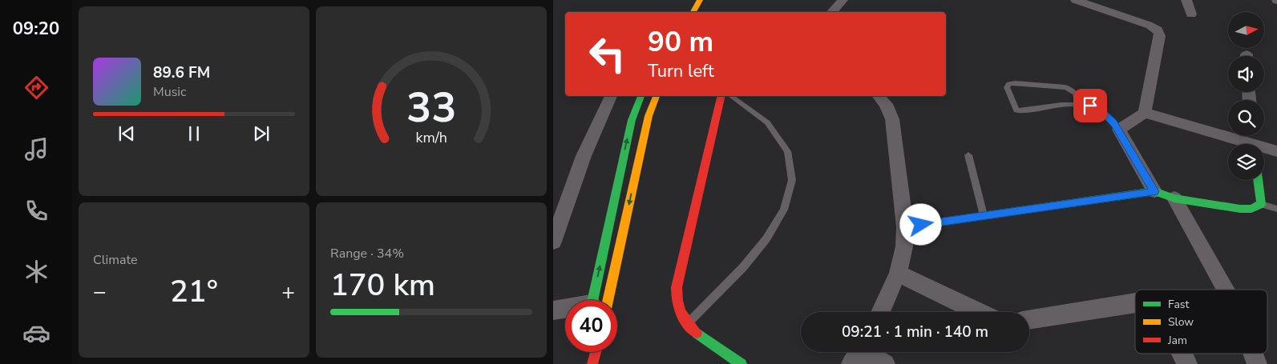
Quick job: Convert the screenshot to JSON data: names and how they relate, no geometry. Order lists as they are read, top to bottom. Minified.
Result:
{"legend":["Fast","Slow","Jam"],"north":"right","page":{"tabs":"09:20","turn":["90 m","Turn left"],"song":["89.6 FM","Music"],"tile":["Climate",["Range · 34%","170 km"]],"heat":["−","21°","+"],"limit":"40","trip":"09:21 · 1 min · 140 m","gauge":["33","km/h"]}}
